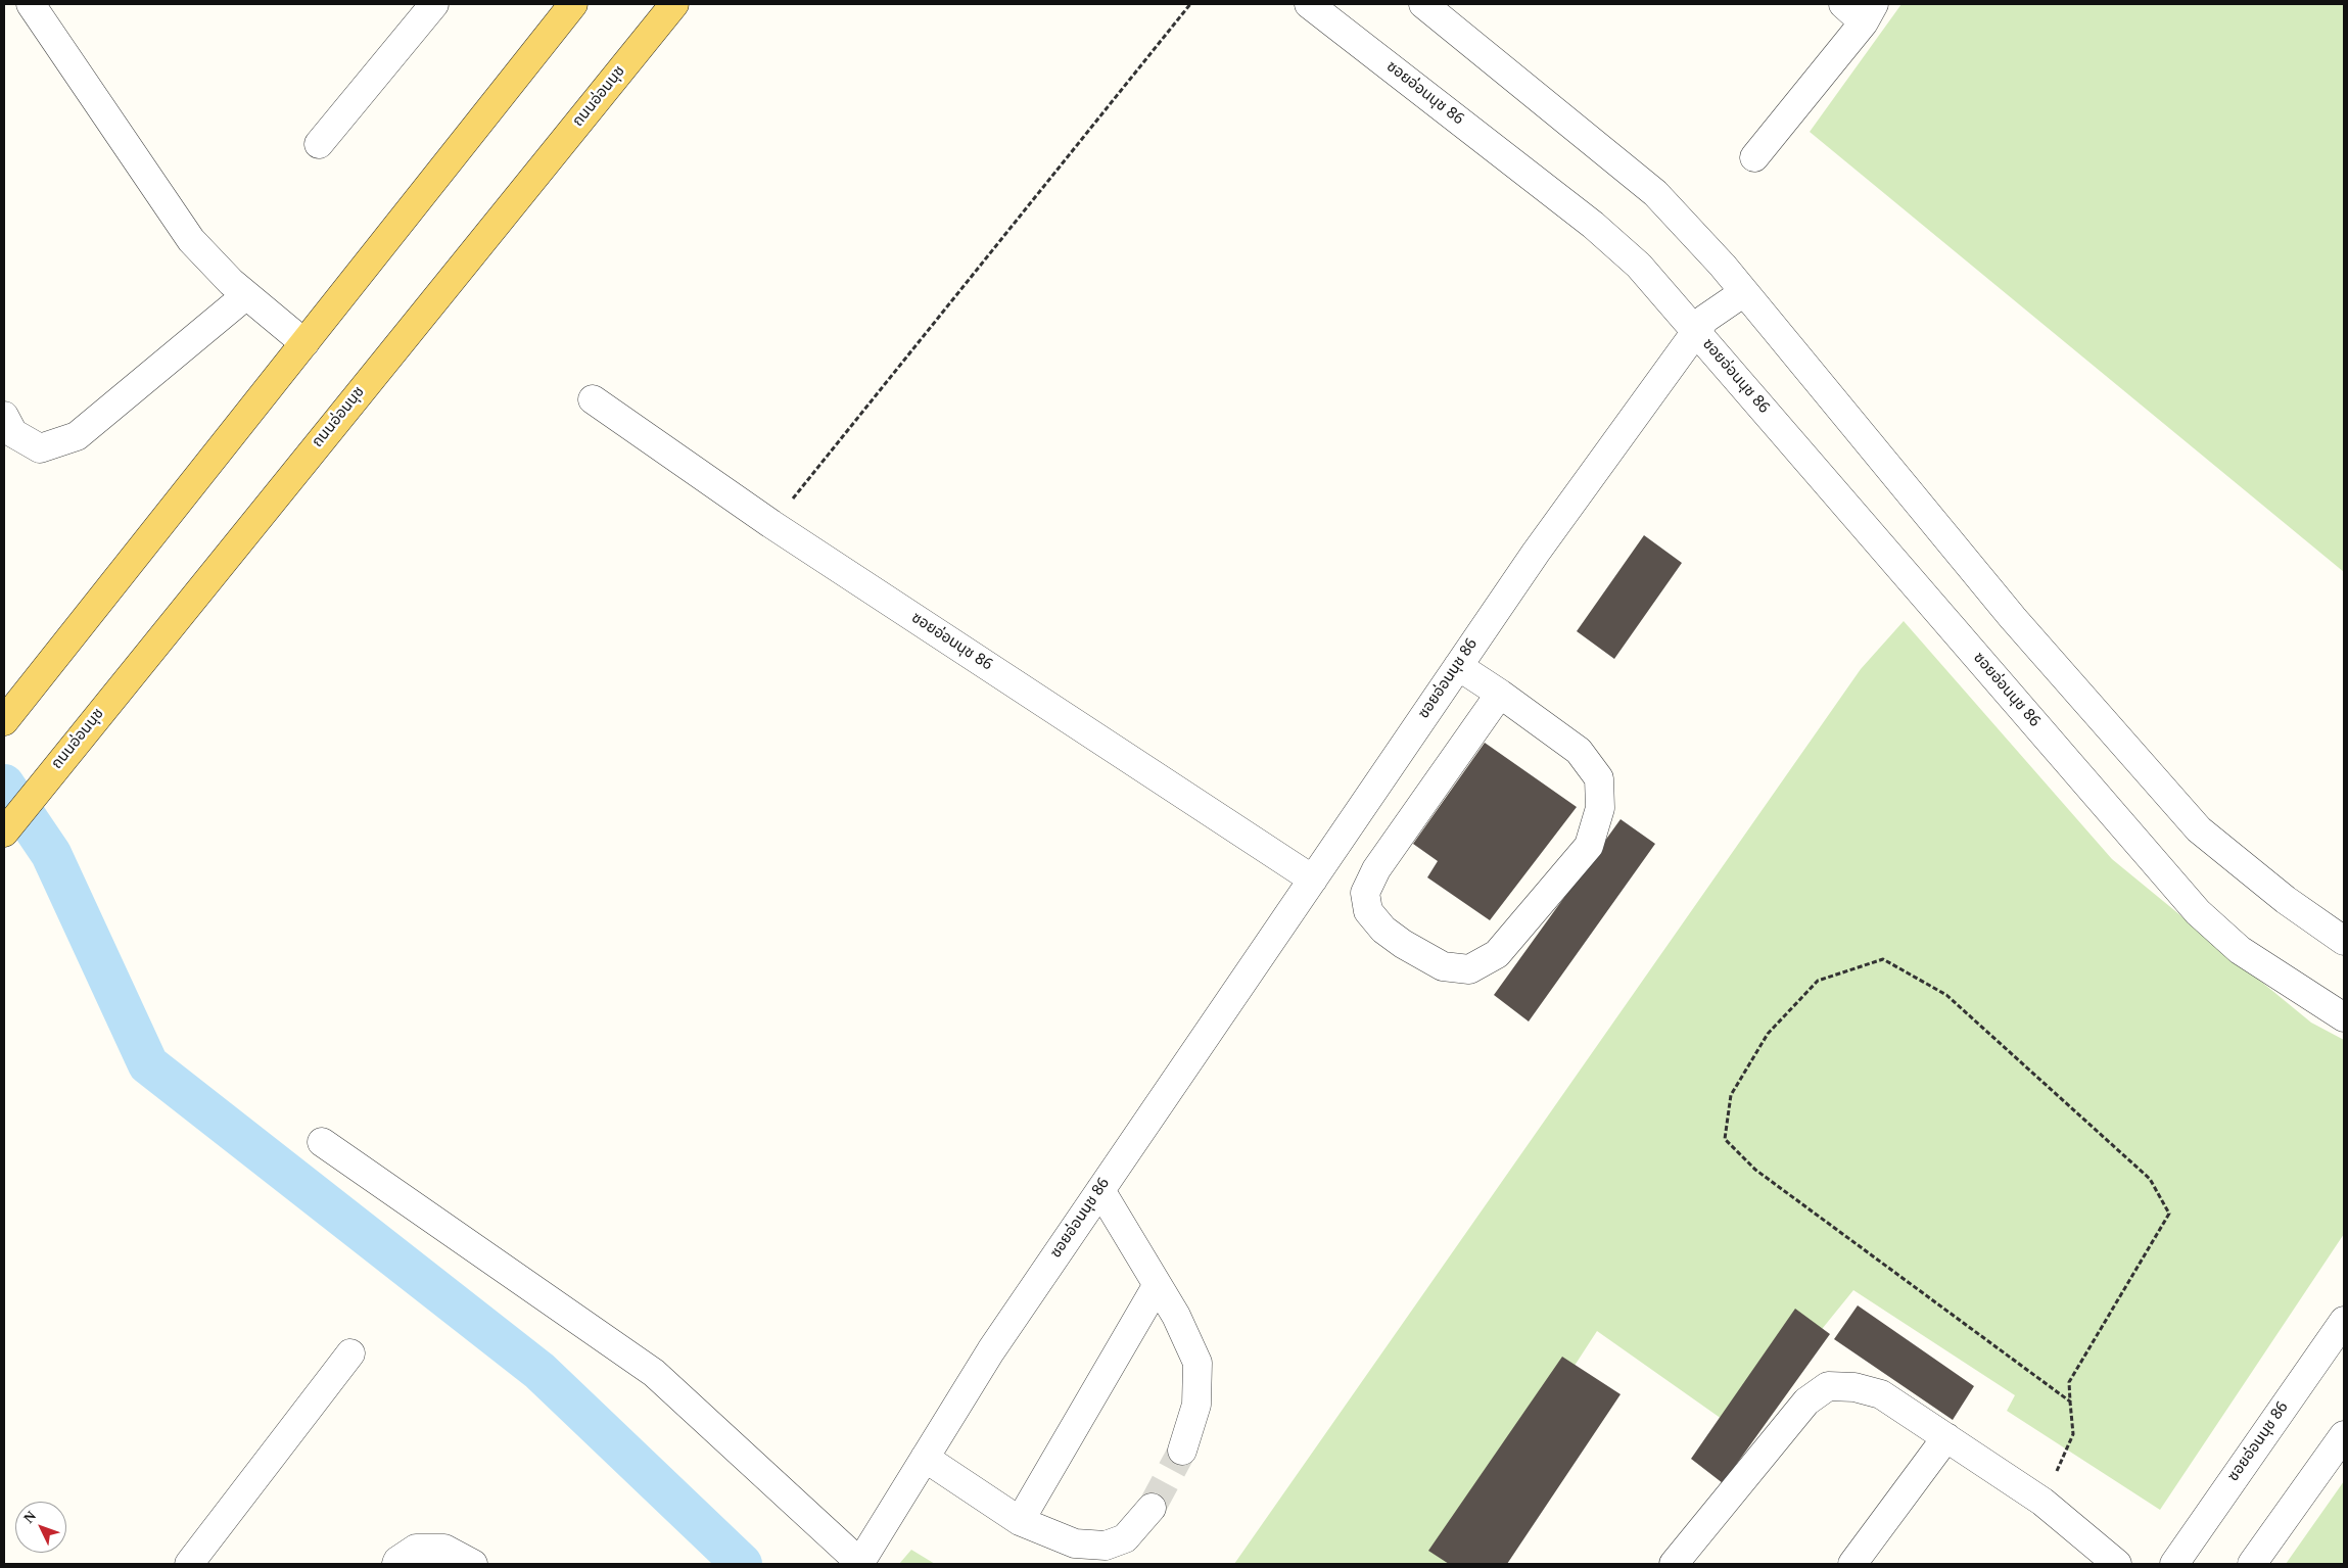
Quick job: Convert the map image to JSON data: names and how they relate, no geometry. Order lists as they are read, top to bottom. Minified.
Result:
{"streets":{"main road":["ถนนอ่อนนุช"],"street":["ซอยอ่อนนุช 86"]},"north":"top left"}
